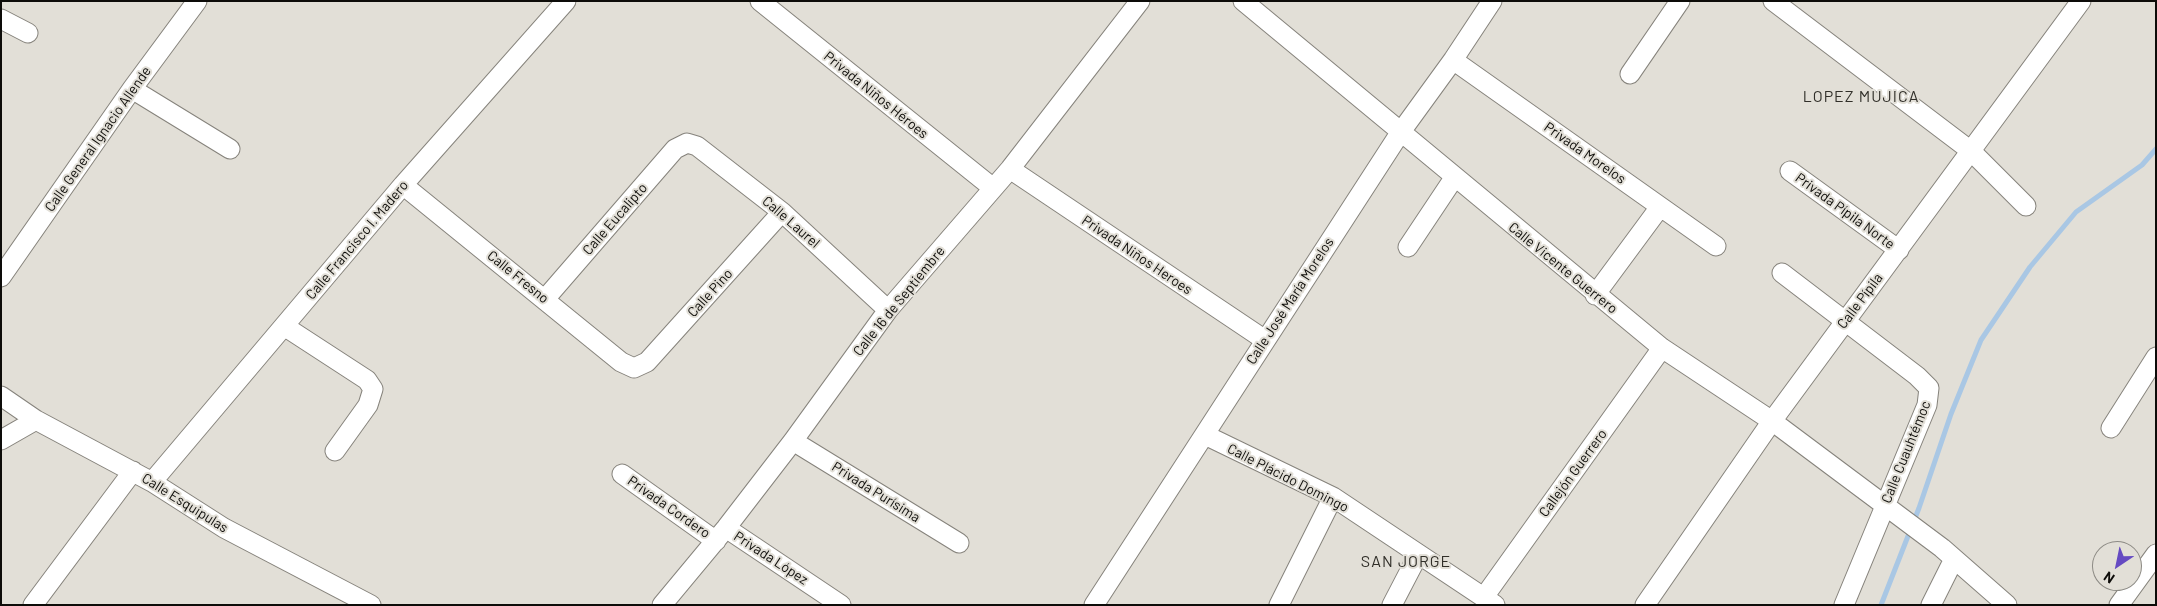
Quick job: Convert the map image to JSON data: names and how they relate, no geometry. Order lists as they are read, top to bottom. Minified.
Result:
{"streets":{"street":["Privada Niños Héroes","Calle General Ignacio Allende","Privada Morelos","Privada Pípila Norte","Calle Eucalipto","Calle Laurel","Calle Francisco I. Madero","Privada Niños Heroes","Calle Vicente Guerrero","Calle Fresno","Calle Pino","Calle 16 de Septiembre","Calle José María Morelos","Calle Pípila","Calle Cuauhtémoc","Callejón Guerrero","Calle Plácido Domingo","Privada Purísima","Calle Esquipulas","Privada Cordero","Privada López"]},"crossings":[["Privada Niños Héroes","Calle 16 de Septiembre"],["Privada Morelos","Calle José María Morelos"],["Privada Pípila Norte","Calle Pípila"],["Calle Eucalipto","Calle Laurel"],["Calle Eucalipto","Calle Fresno"],["Calle Laurel","Calle Pino"],["Calle Laurel","Calle 16 de Septiembre"],["Calle Francisco I. Madero","Calle Fresno"],["Calle Francisco I. Madero","Calle Esquipulas"],["Privada Niños Heroes","Calle 16 de Septiembre"],["Privada Niños Heroes","Calle José María Morelos"],["Calle Vicente Guerrero","Calle José María Morelos"],["Calle Vicente Guerrero","Calle Pípila"],["Calle Vicente Guerrero","Calle Cuauhtémoc"],["Calle Vicente Guerrero","Callejón Guerrero"],["Calle Fresno","Calle Pino"],["Calle 16 de Septiembre","Privada Purísima"],["Calle 16 de Septiembre","Privada Cordero"],["Calle 16 de Septiembre","Privada López"],["Calle José María Morelos","Calle Plácido Domingo"],["Calle Pípila","Calle Cuauhtémoc"],["Callejón Guerrero","Calle Plácido Domingo"],["Privada Cordero","Privada López"]],"districts":["LOPEZ MUJICA","SAN JORGE"],"north":"bottom left"}
